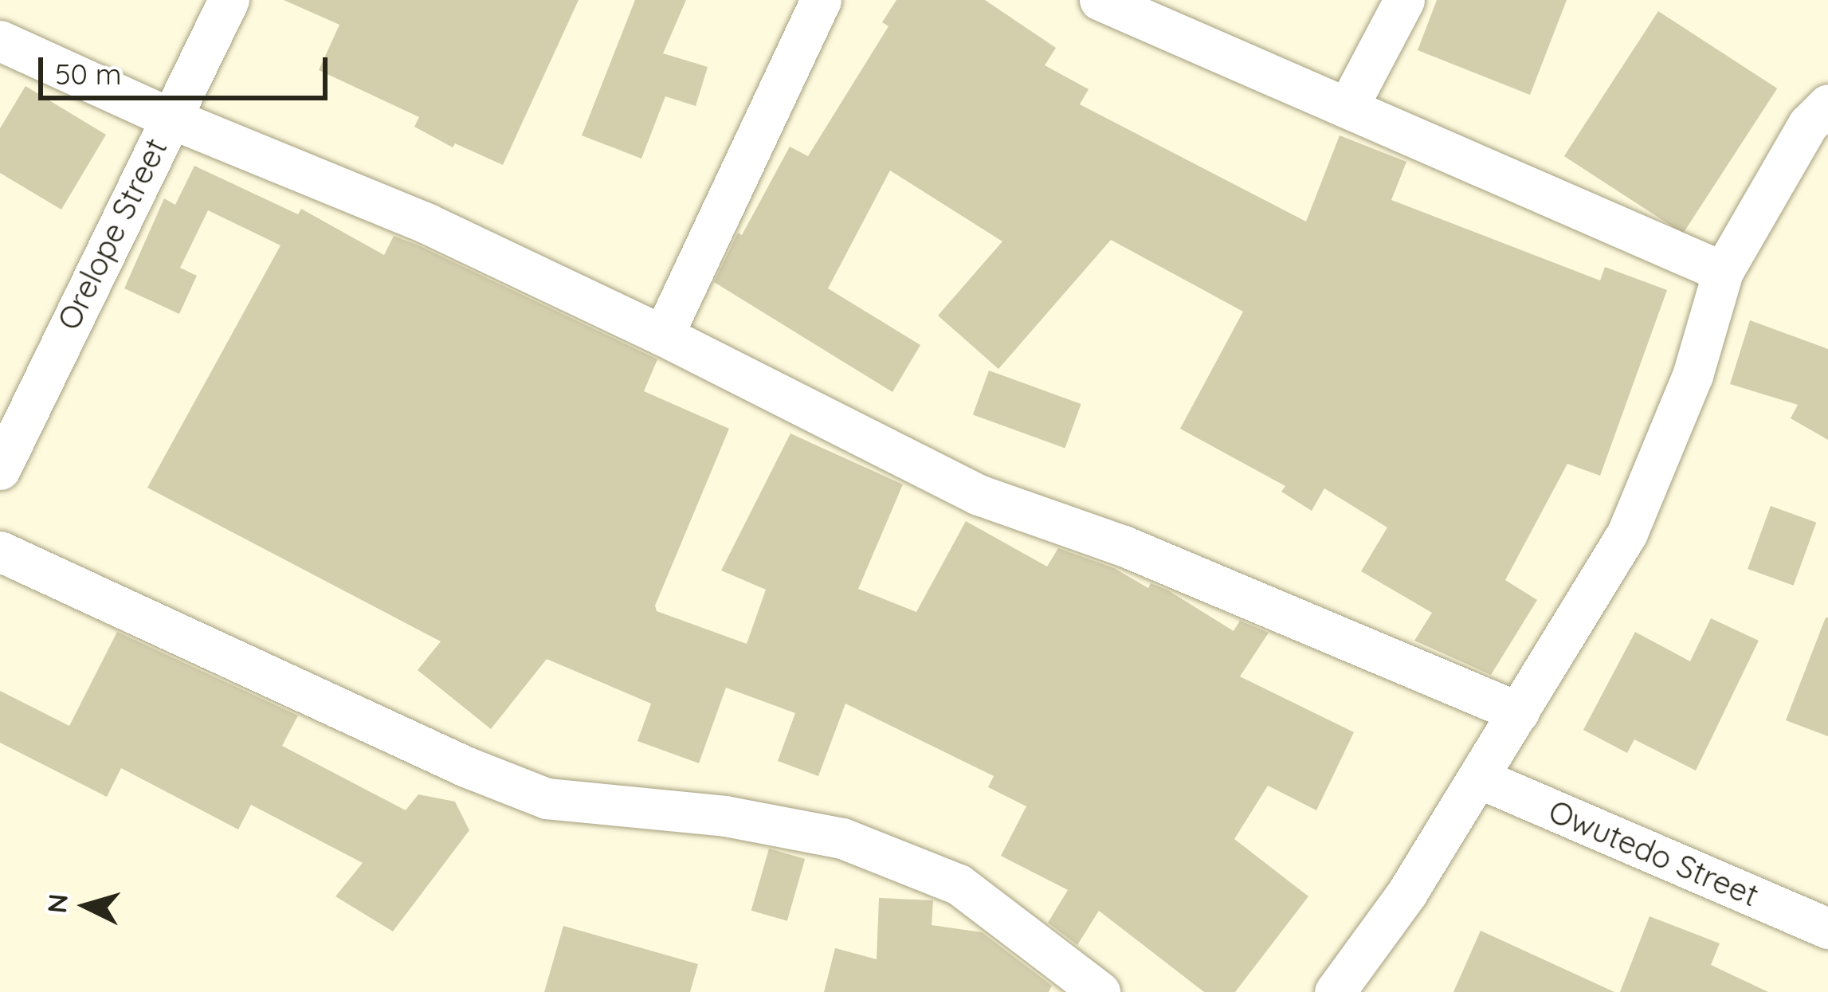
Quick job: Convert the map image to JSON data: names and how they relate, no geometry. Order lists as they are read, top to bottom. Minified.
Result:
{"streets":{"street":["Orelope Street","Owutedo Street"]},"scale_bar":"50 m","north":"left"}
